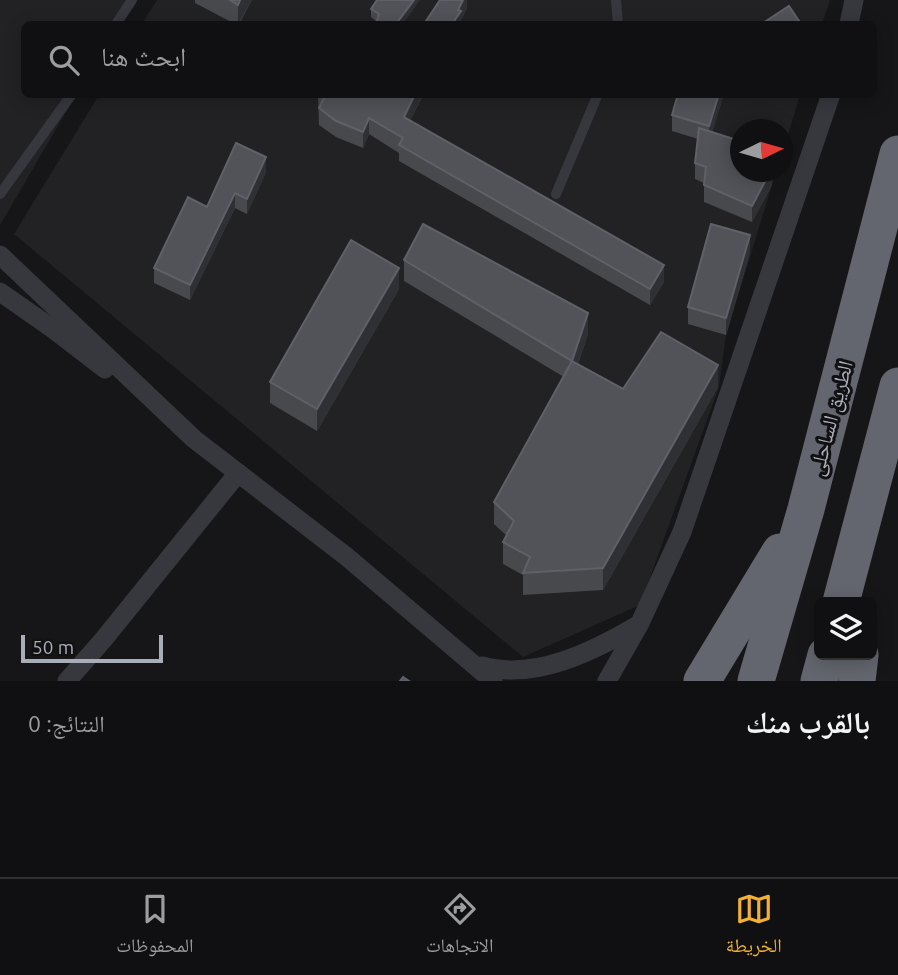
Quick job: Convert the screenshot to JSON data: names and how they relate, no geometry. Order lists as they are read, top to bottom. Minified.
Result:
{"streets":{"highway":["الطريق الساحلى"]},"scale_bar":"50 m","north":"right","page":{"search":"ابحث هنا","scale":"50 m","heading":["بالقرب منك","النتائج: 0"],"nav":["الخريطة","الاتجاهات","المحفوظات"]}}
